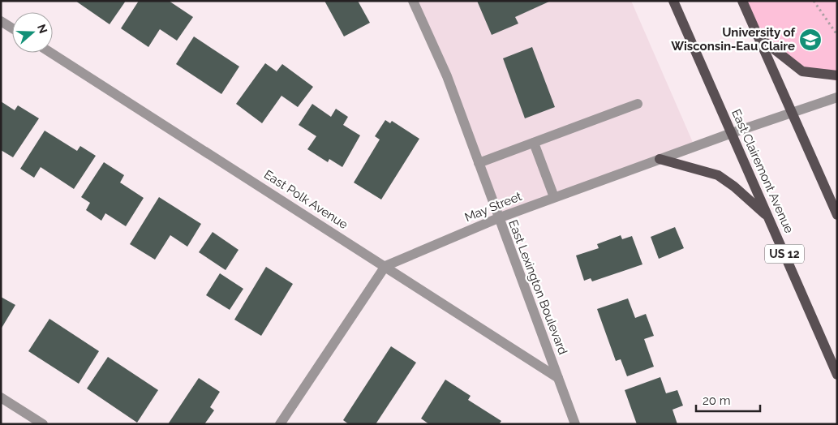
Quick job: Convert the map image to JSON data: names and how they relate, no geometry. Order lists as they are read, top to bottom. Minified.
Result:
{"streets":{"main road":["East Clairemont Avenue","US 12"],"street":["East Polk Avenue","May Street","East Lexington Boulevard"]},"crossings":[["East Clairemont Avenue","May Street"],["East Polk Avenue","May Street"],["East Polk Avenue","East Lexington Boulevard"],["May Street","East Lexington Boulevard"]],"places":{"school or university":["University of Wisconsin-Eau Claire"]},"scale_bar":"20 m","north":"right"}
